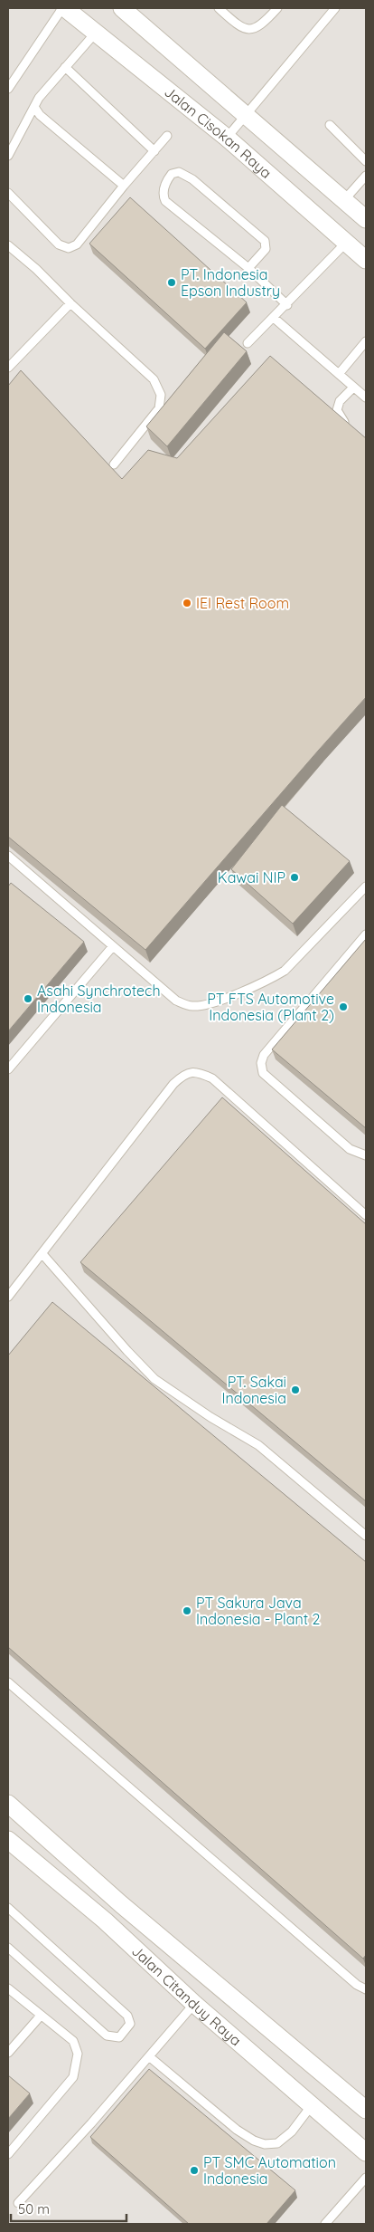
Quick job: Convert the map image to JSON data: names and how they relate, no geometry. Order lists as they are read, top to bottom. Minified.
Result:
{"streets":{"street":["Jalan Cisokan Raya","Jalan Citanduy Raya"]},"places":["PT. Indonesia Epson Industry","IEI Rest Room","Kawai NIP","Asahi Synchrotech Indonesia","PT FTS Automotive Indonesia (Plant 2)","PT. Sakai Indonesia","PT Sakura Java Indonesia - Plant 2","PT SMC Automation Indonesia"],"scale_bar":"50 m"}
